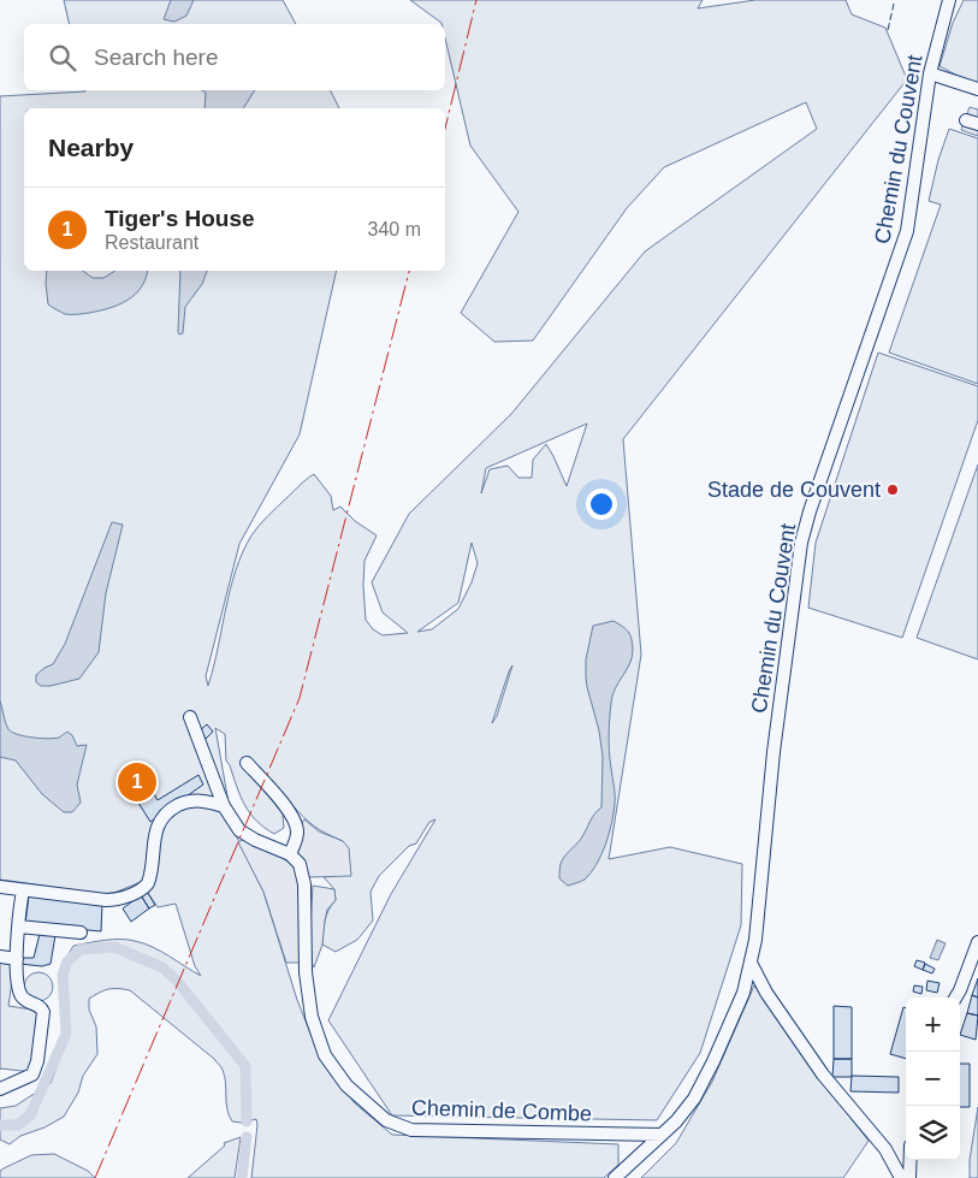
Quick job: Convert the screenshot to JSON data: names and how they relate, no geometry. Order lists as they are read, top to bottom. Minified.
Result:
{"streets":{"street":["Chemin du Couvent","Chemin de Combe"]},"crossings":[["Chemin du Couvent","Chemin de Combe"]],"places":["Stade de Couvent"],"page":{"search":"Search here","heading":"Nearby","list":[{"mark":"1","name":"Tiger's House","note":"Restaurant","value":"340 m"}],"pins":"1","map_buttons":["+","−"]}}
